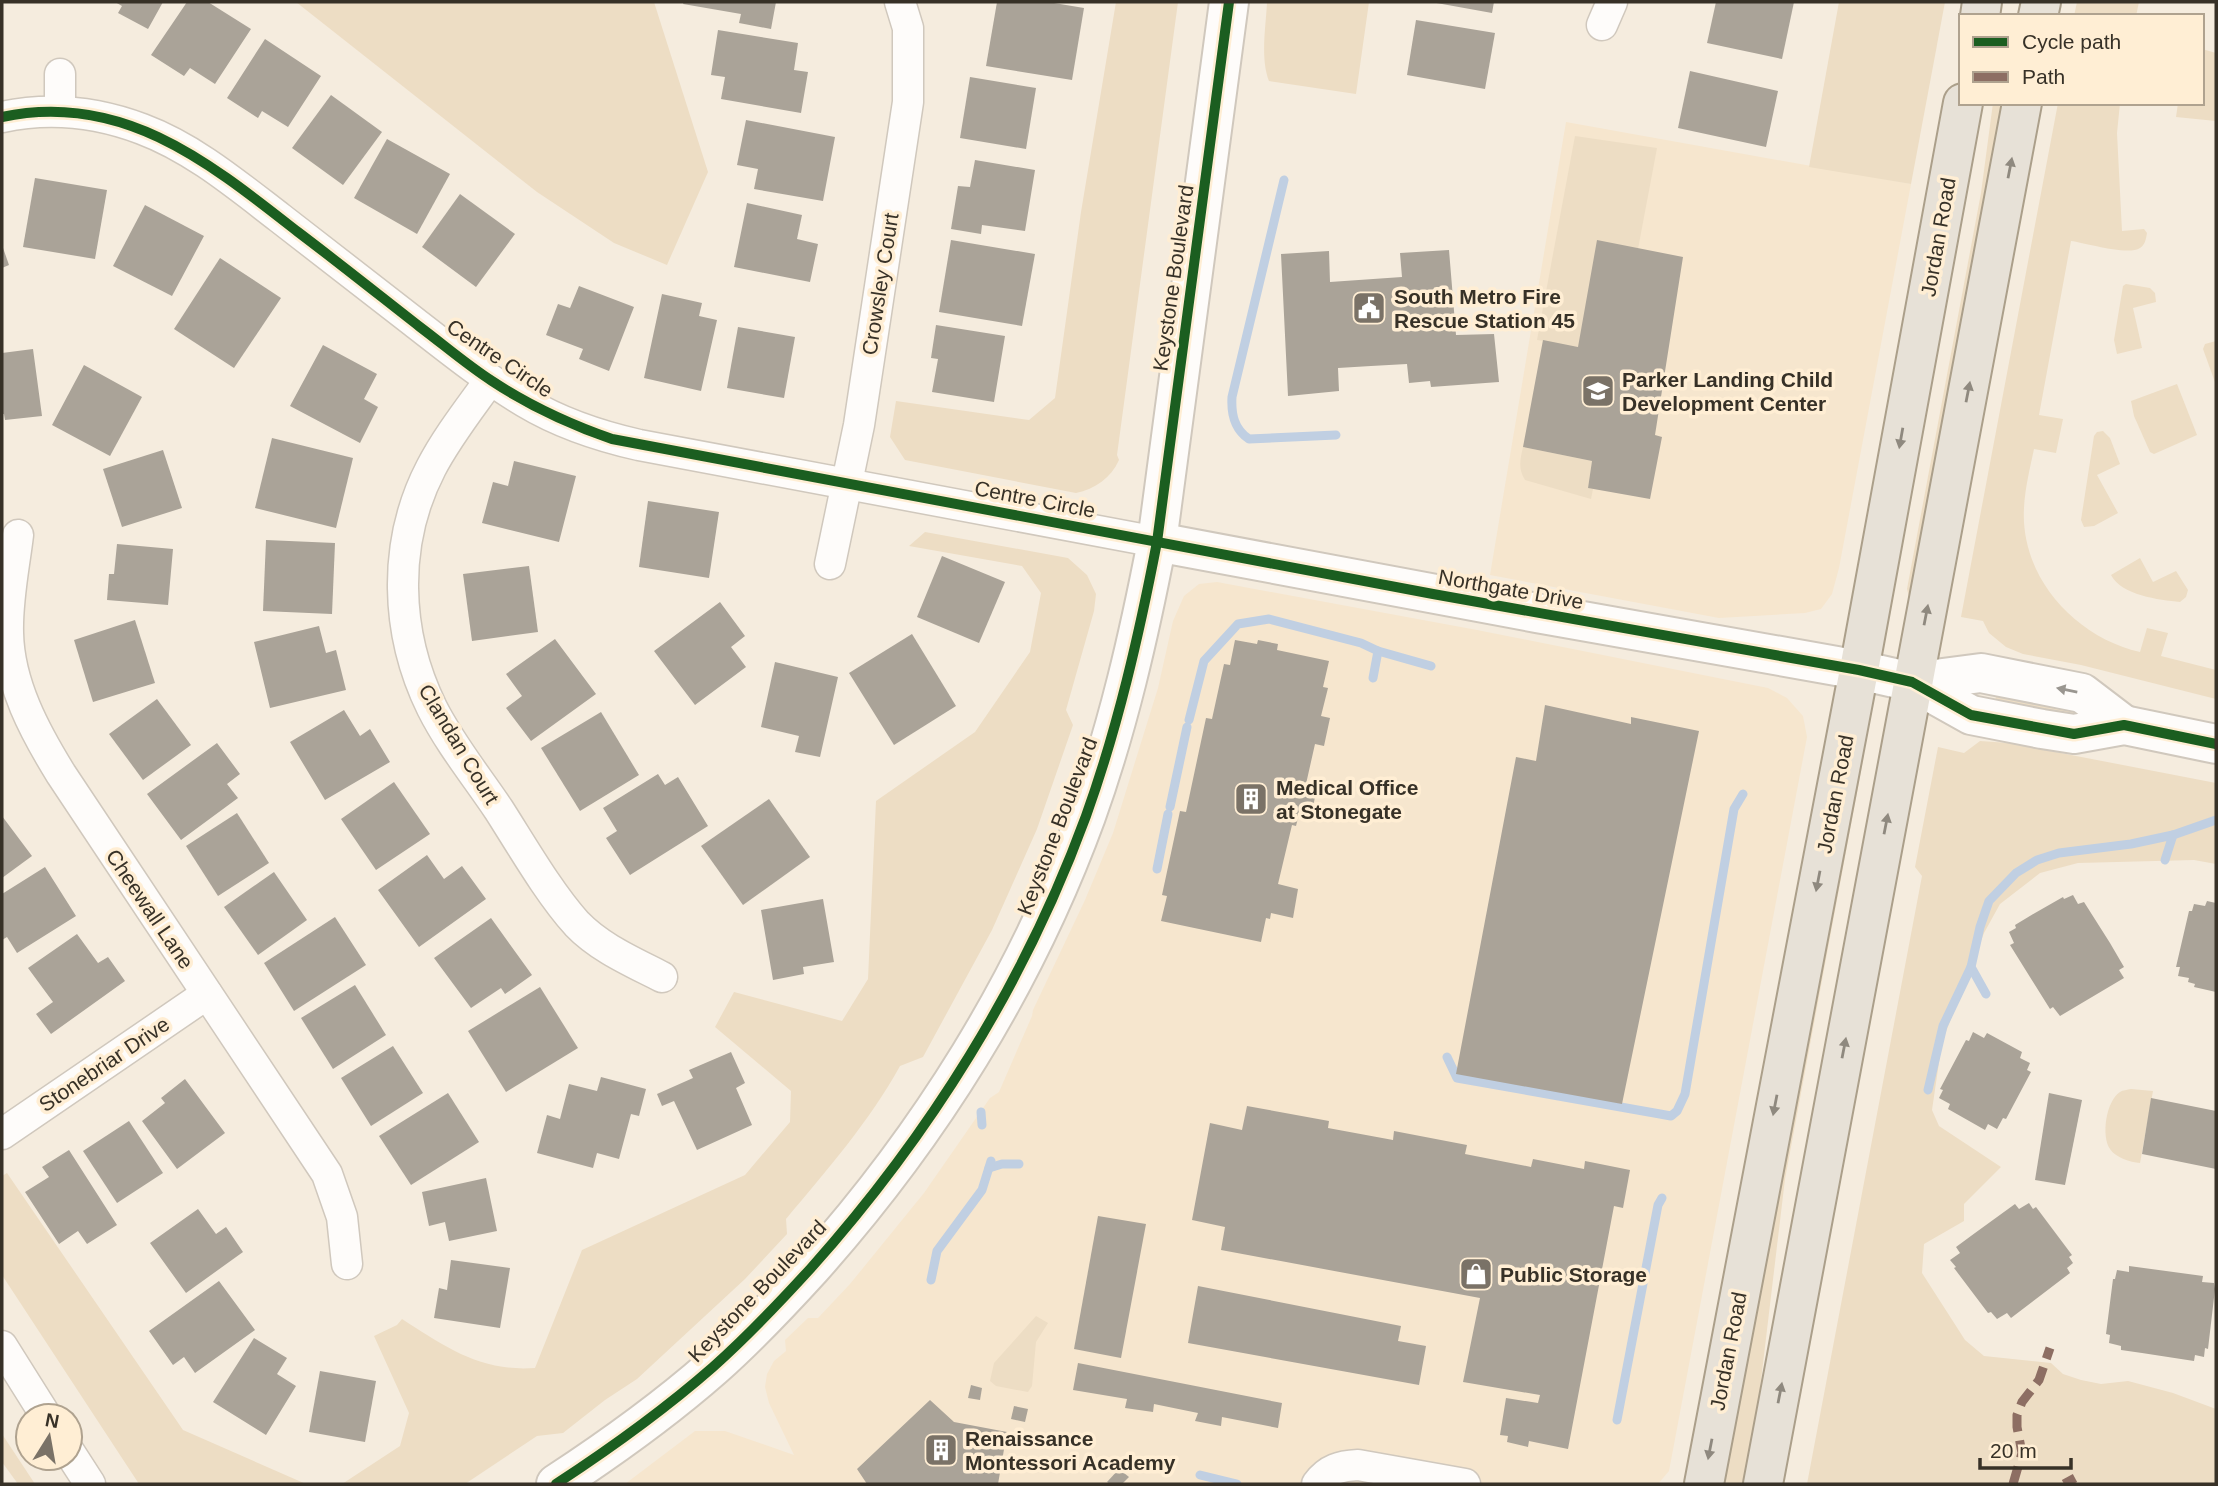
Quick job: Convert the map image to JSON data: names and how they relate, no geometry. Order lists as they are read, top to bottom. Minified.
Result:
{"streets":{"main road":["Jordan Road"],"street":["Keystone Boulevard","Crowsley Court","Centre Circle","Northgate Drive","Clandan Court","Cheewall Lane","Stonebriar Drive"]},"crossings":[["Jordan Road","Northgate Drive"],["Keystone Boulevard","Centre Circle"],["Keystone Boulevard","Northgate Drive"],["Crowsley Court","Centre Circle"],["Centre Circle","Northgate Drive"],["Centre Circle","Clandan Court"],["Cheewall Lane","Stonebriar Drive"]],"places":{"public building":["South Metro Fire Rescue Station 45"],"school or university":["Parker Landing Child Development Center"],"building":["Medical Office at Stonegate","Renaissance Montessori Academy"],"shop":["Public Storage"]},"legend":["Cycle path","Path"],"scale_bar":"20 m","north":"top"}
